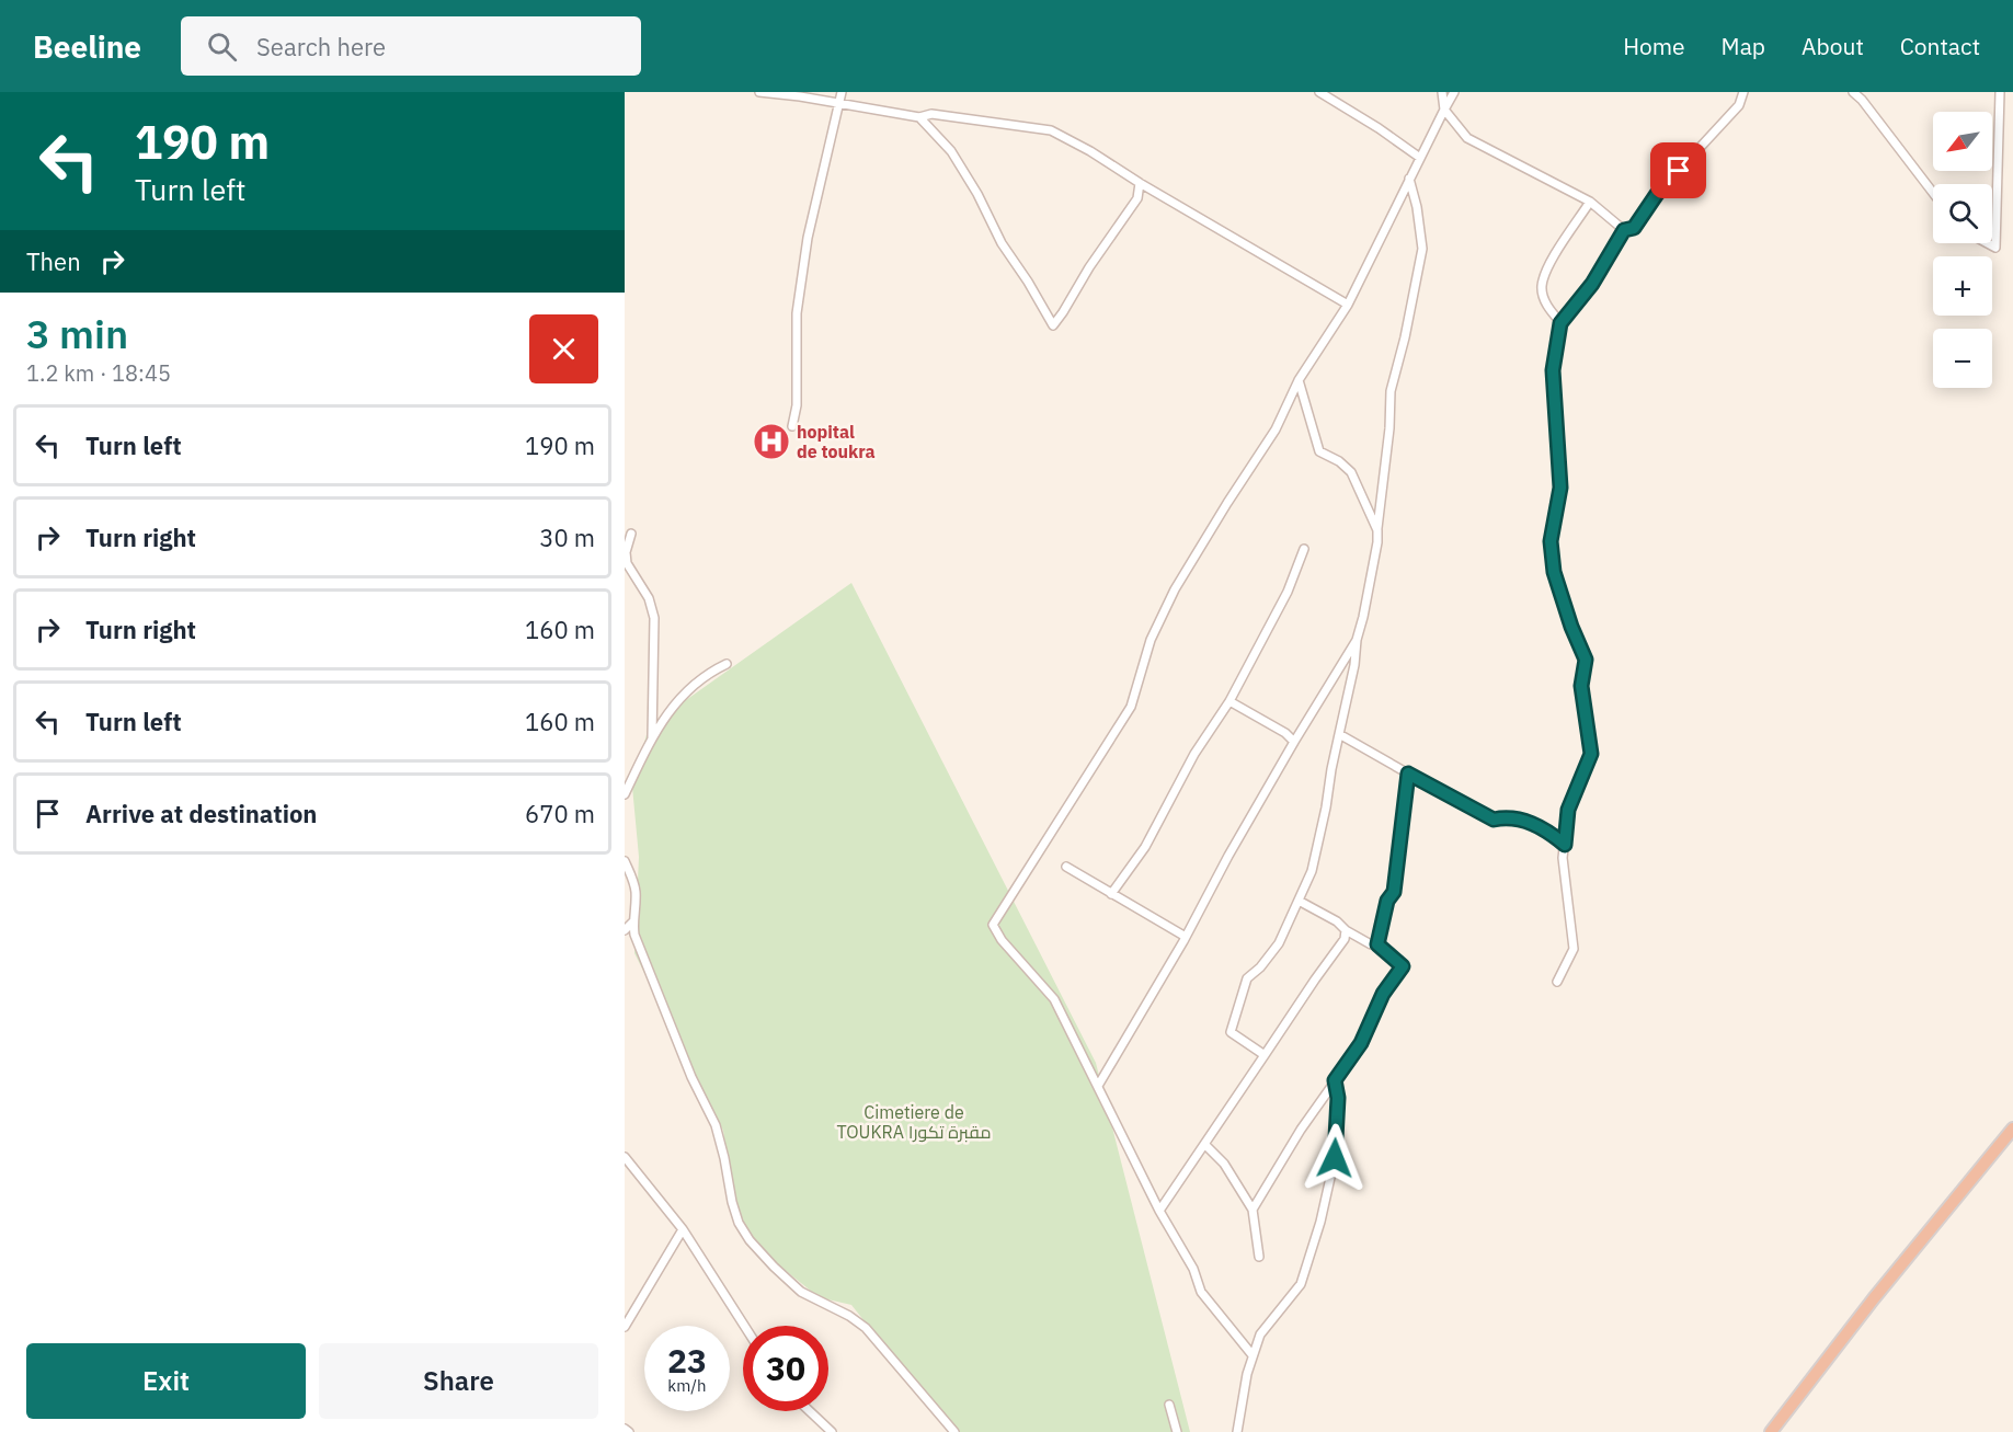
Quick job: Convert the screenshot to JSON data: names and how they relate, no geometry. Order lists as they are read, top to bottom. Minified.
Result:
{"parks":["Cimetiere de TOUKRA مقبرة تكورا"],"places":{"hospital":["hopital de toukra"]},"north":"bottom left","page":{"header":"Beeline","search":"Search here","nav":["Home","Map","About","Contact"],"turn":["190 m","Turn left"],"map_buttons":["+","−"],"then":"Then","heading":["3 min","1.2 km · 18:45"],"list":[{"name":"Turn left","value":"190 m"},{"name":"Turn right","value":"30 m"},{"name":"Turn right","value":"160 m"},{"name":"Turn left","value":"160 m"},{"name":"Arrive at destination","value":"670 m"}],"speed":"23 km/h","limit":"30","buttons":["Exit","Share"]}}
